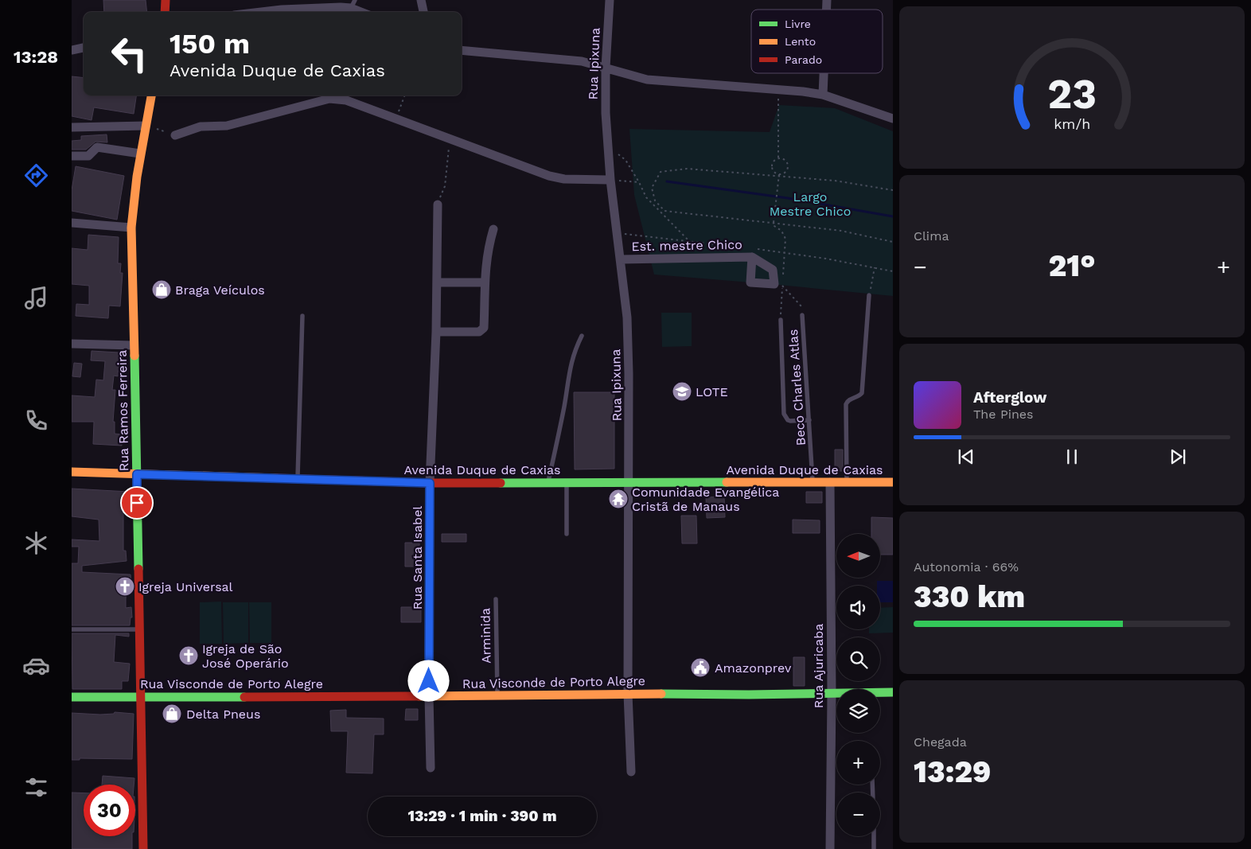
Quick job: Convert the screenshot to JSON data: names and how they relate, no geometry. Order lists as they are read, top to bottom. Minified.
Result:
{"streets":{"street":["Rua Ipixuna","Est. mestre Chico","Rua Ramos Ferreira","Avenida Duque de Caxias","Rua Santa Isabel","Rua Ajuricaba","Rua Visconde de Porto Alegre"],"lane":["Beco Charles Atlas","Arminida"]},"crossings":[["Rua Ipixuna","Est. mestre Chico"],["Rua Ipixuna","Avenida Duque de Caxias"],["Rua Ipixuna","Rua Visconde de Porto Alegre"],["Beco Charles Atlas","Avenida Duque de Caxias"],["Rua Ramos Ferreira","Avenida Duque de Caxias"],["Rua Ramos Ferreira","Rua Visconde de Porto Alegre"],["Avenida Duque de Caxias","Rua Santa Isabel"],["Avenida Duque de Caxias","Rua Ajuricaba"],["Rua Santa Isabel","Rua Visconde de Porto Alegre"],["Arminida","Rua Visconde de Porto Alegre"],["Rua Ajuricaba","Rua Visconde de Porto Alegre"]],"parks":["Largo Mestre Chico"],"places":{"shop":["Braga Veículos","Delta Pneus"],"school or university":["LOTE"],"temple":["Comunidade Evangélica Cristã de Manaus"],"church":["Igreja Universal","Igreja de São José Operário"],"public building":["Amazonprev"]},"legend":["Livre","Lento","Parado"],"north":"left","page":{"tabs":"13:28","turn":["150 m","Avenida Duque de Caxias"],"tile":["Clima",["Autonomia · 66%","330 km"],["Chegada","13:29"]],"heat":["−","21°","+"],"song":["Afterglow","The Pines"],"map_buttons":["+","−"],"limit":"30","trip":"13:29 · 1 min · 390 m","gauge":["23","km/h"]}}
